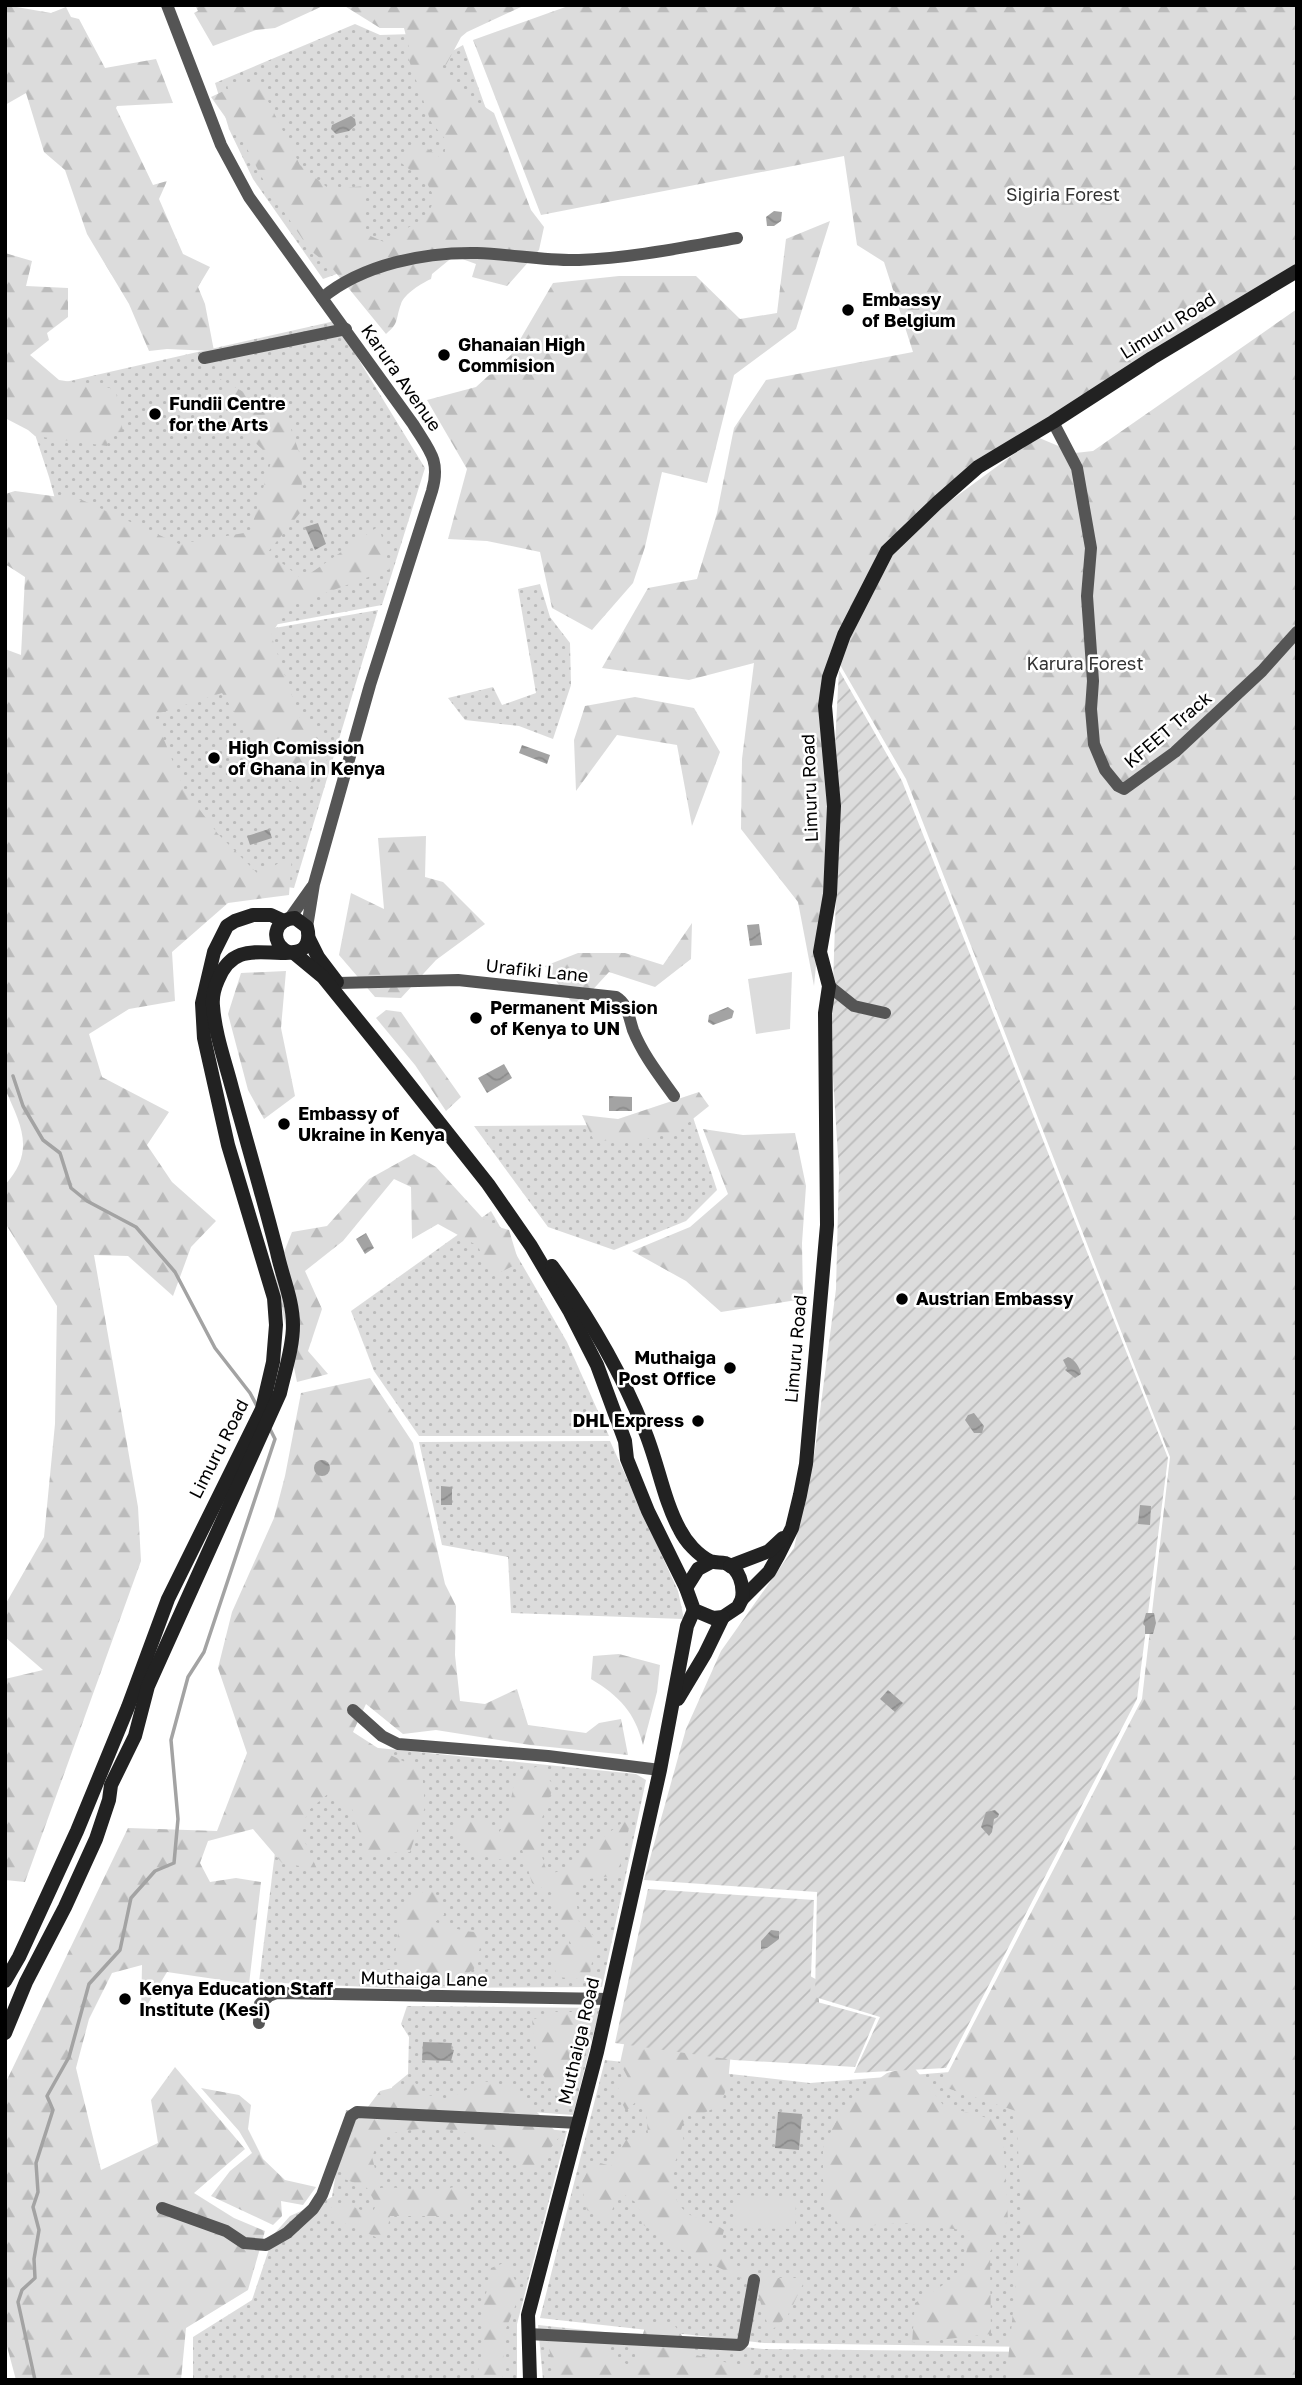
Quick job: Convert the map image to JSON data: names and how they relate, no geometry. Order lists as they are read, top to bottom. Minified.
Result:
{"streets":{"main road":["Limuru Road","Muthaiga Road"],"street":["Karura Avenue","KFEET Track","Urafiki Lane","Muthaiga Lane"]},"crossings":[["Limuru Road","Karura Avenue"],["Limuru Road","KFEET Track"],["Limuru Road","Muthaiga Road"],["Muthaiga Lane","Muthaiga Road"]],"parks":["Sigiria Forest","Karura Forest"],"places":["Embassy of Belgium","Ghanaian High Commision","Fundii Centre for the Arts","High Comission of Ghana in Kenya","Permanent Mission of Kenya to UN","Embassy of Ukraine in Kenya","Austrian Embassy","Muthaiga Post Office","DHL Express","Kenya Education Staff Institute (Kesi)"]}
